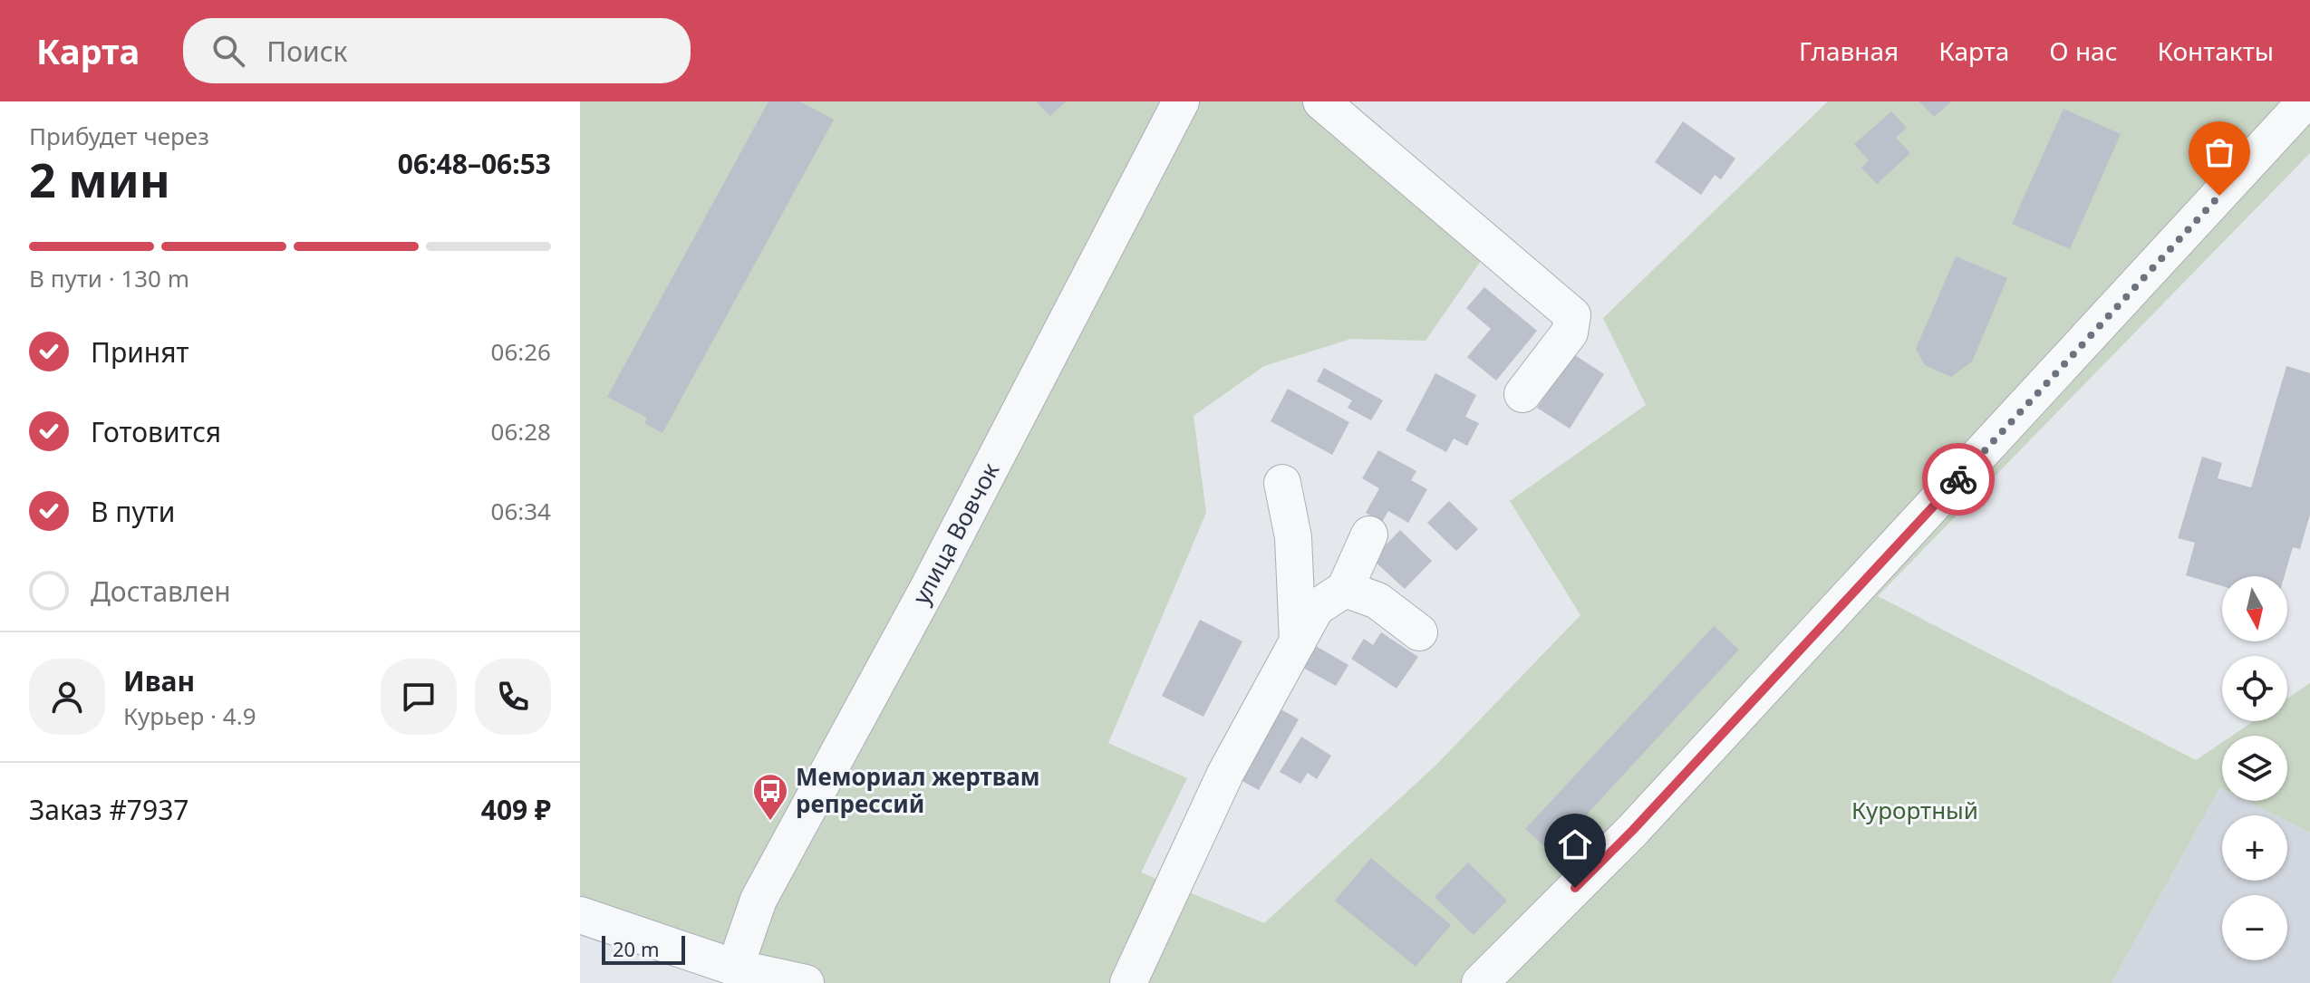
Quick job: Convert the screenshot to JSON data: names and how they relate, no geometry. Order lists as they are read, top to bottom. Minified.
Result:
{"streets":{"street":["улица Вовчок"]},"parks":["Курортный"],"places":{"bus stop":["Мемориал жертвам репрессий"]},"scale_bar":"20 m","north":"bottom","page":{"header":"Карта","search":"Поиск","nav":["Главная","Карта","О нас","Контакты"],"heading":["2 мин","Прибудет через","06:48–06:53"],"panel":["Иван","Курьер · 4.9","Заказ #7937","409 ₽"],"bar":"В пути · 130 m","list":[["Принят","06:26"],["Готовится","06:28"],["В пути","06:34"],"Доставлен"],"map_buttons":["+","−"],"scale":"20 m"}}
